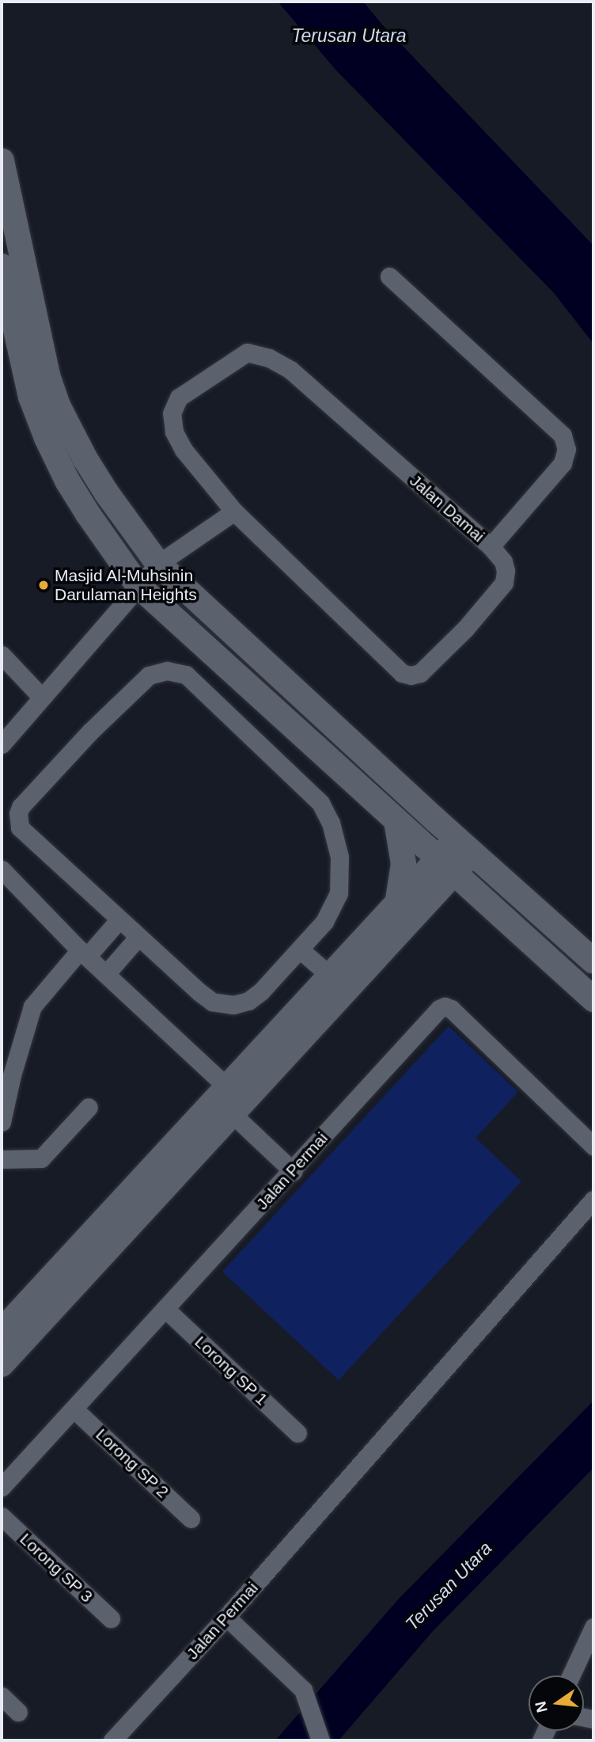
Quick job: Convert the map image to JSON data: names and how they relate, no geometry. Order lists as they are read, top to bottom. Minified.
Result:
{"streets":{"street":["Jalan Damai","Jalan Permai","Lorong SP 1","Lorong SP 2","Lorong SP 3"]},"crossings":[["Jalan Permai","Lorong SP 1"],["Jalan Permai","Lorong SP 2"]],"water":["Terusan Utara"],"places":["Masjid Al-Muhsinin Darulaman Heights"],"north":"left"}
